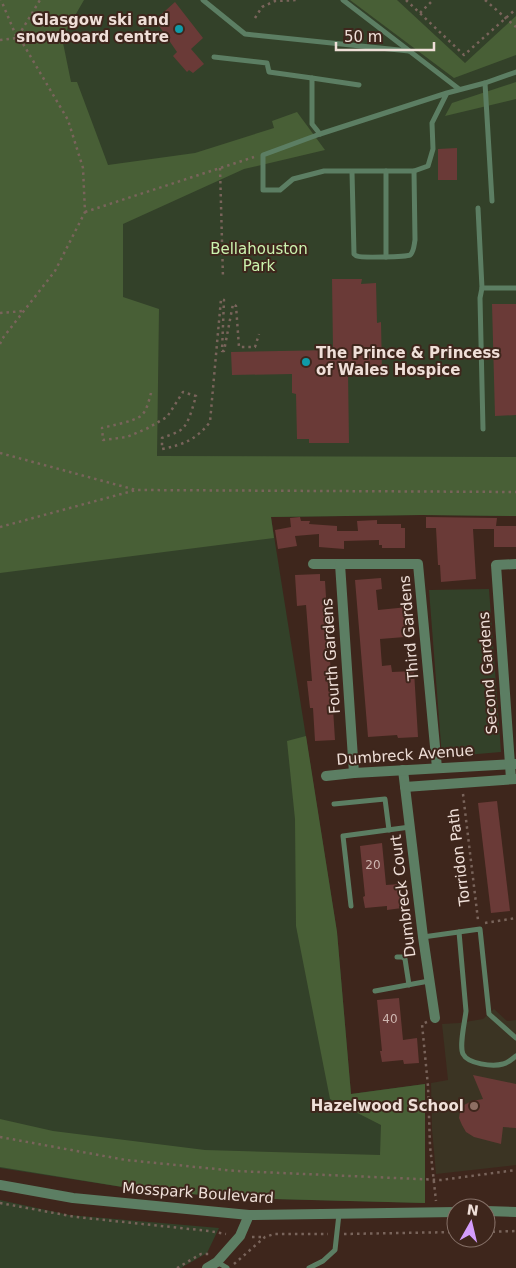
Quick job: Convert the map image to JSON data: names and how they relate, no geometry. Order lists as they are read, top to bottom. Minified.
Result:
{"streets":{"street":["Third Gardens","Fourth Gardens","Second Gardens","Dumbreck Avenue","Dumbreck Court","Mosspark Boulevard"],"path":["Torridon Path"]},"crossings":[["Third Gardens","Fourth Gardens"],["Third Gardens","Dumbreck Avenue"],["Fourth Gardens","Dumbreck Avenue"],["Second Gardens","Dumbreck Avenue"],["Dumbreck Avenue","Torridon Path"],["Dumbreck Avenue","Dumbreck Court"]],"parks":["Bellahouston Park"],"places":["Glasgow ski and snowboard centre","The Prince & Princess of Wales Hospice","Hazelwood School"],"house_numbers":["20","40"],"scale_bar":"50 m","north":"top"}
